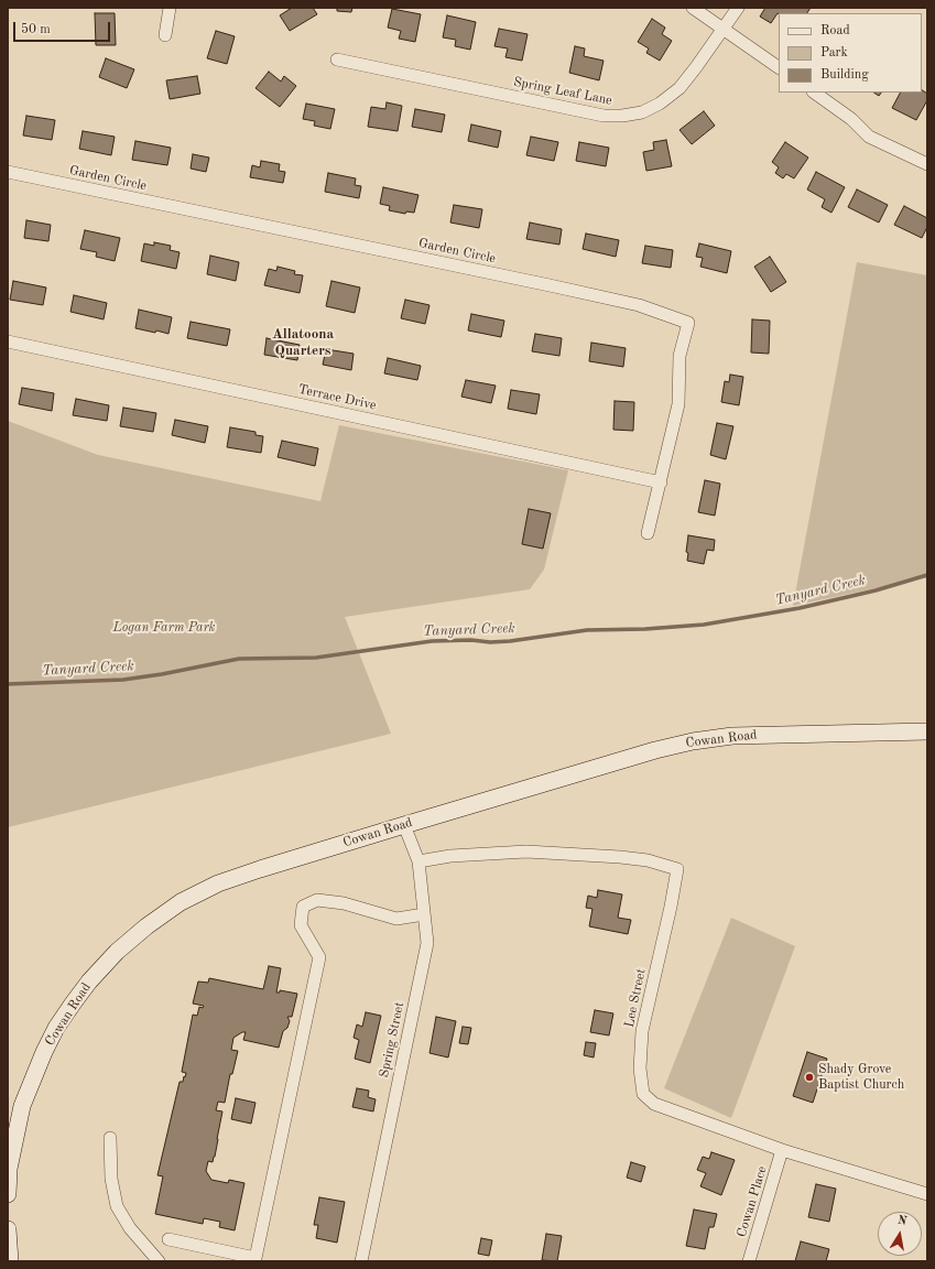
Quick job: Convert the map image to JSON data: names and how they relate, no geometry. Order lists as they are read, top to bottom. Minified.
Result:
{"streets":{"main road":["Cowan Road"],"street":["Spring Leaf Lane","Garden Circle","Terrace Drive","Lee Street","Spring Street","Cowan Place"]},"crossings":[["Garden Circle","Terrace Drive"],["Cowan Road","Spring Street"],["Lee Street","Spring Street"],["Lee Street","Cowan Place"]],"districts":["Allatoona Quarters"],"water":["Tanyard Creek"],"parks":["Logan Farm Park"],"places":["Shady Grove Baptist Church"],"legend":["Road","Park","Building"],"scale_bar":"50 m","north":"top"}
